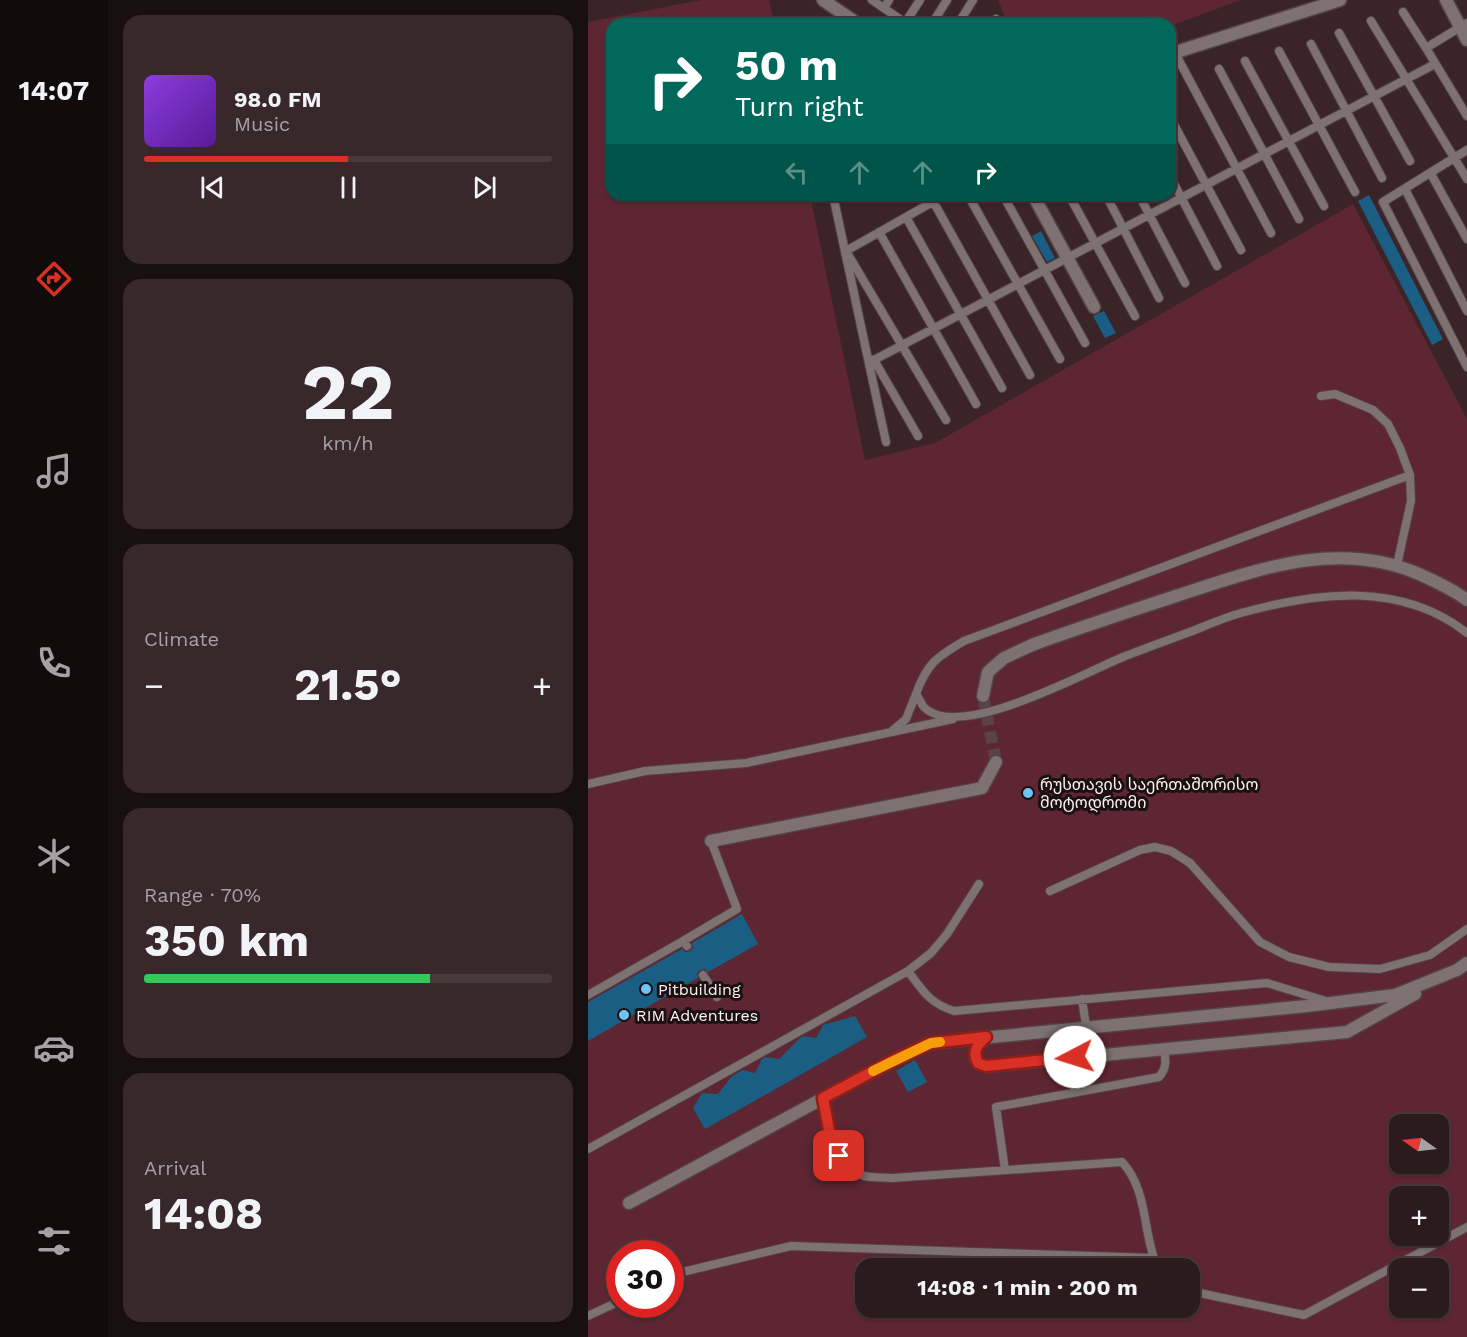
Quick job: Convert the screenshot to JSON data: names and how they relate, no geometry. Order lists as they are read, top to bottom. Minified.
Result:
{"places":["რუსთავის საერთაშორისო მოტოდრომი","Pitbuilding","RIM Adventures"],"north":"left","page":{"tabs":"14:07","turn":["50 m","Turn right"],"song":["98.0 FM","Music"],"tile":[["22","km/h"],"Climate",["Range · 70%","350 km"],["Arrival","14:08"]],"heat":["−","21.5°","+"],"map_buttons":["+","−"],"limit":"30","trip":"14:08 · 1 min · 200 m"}}
